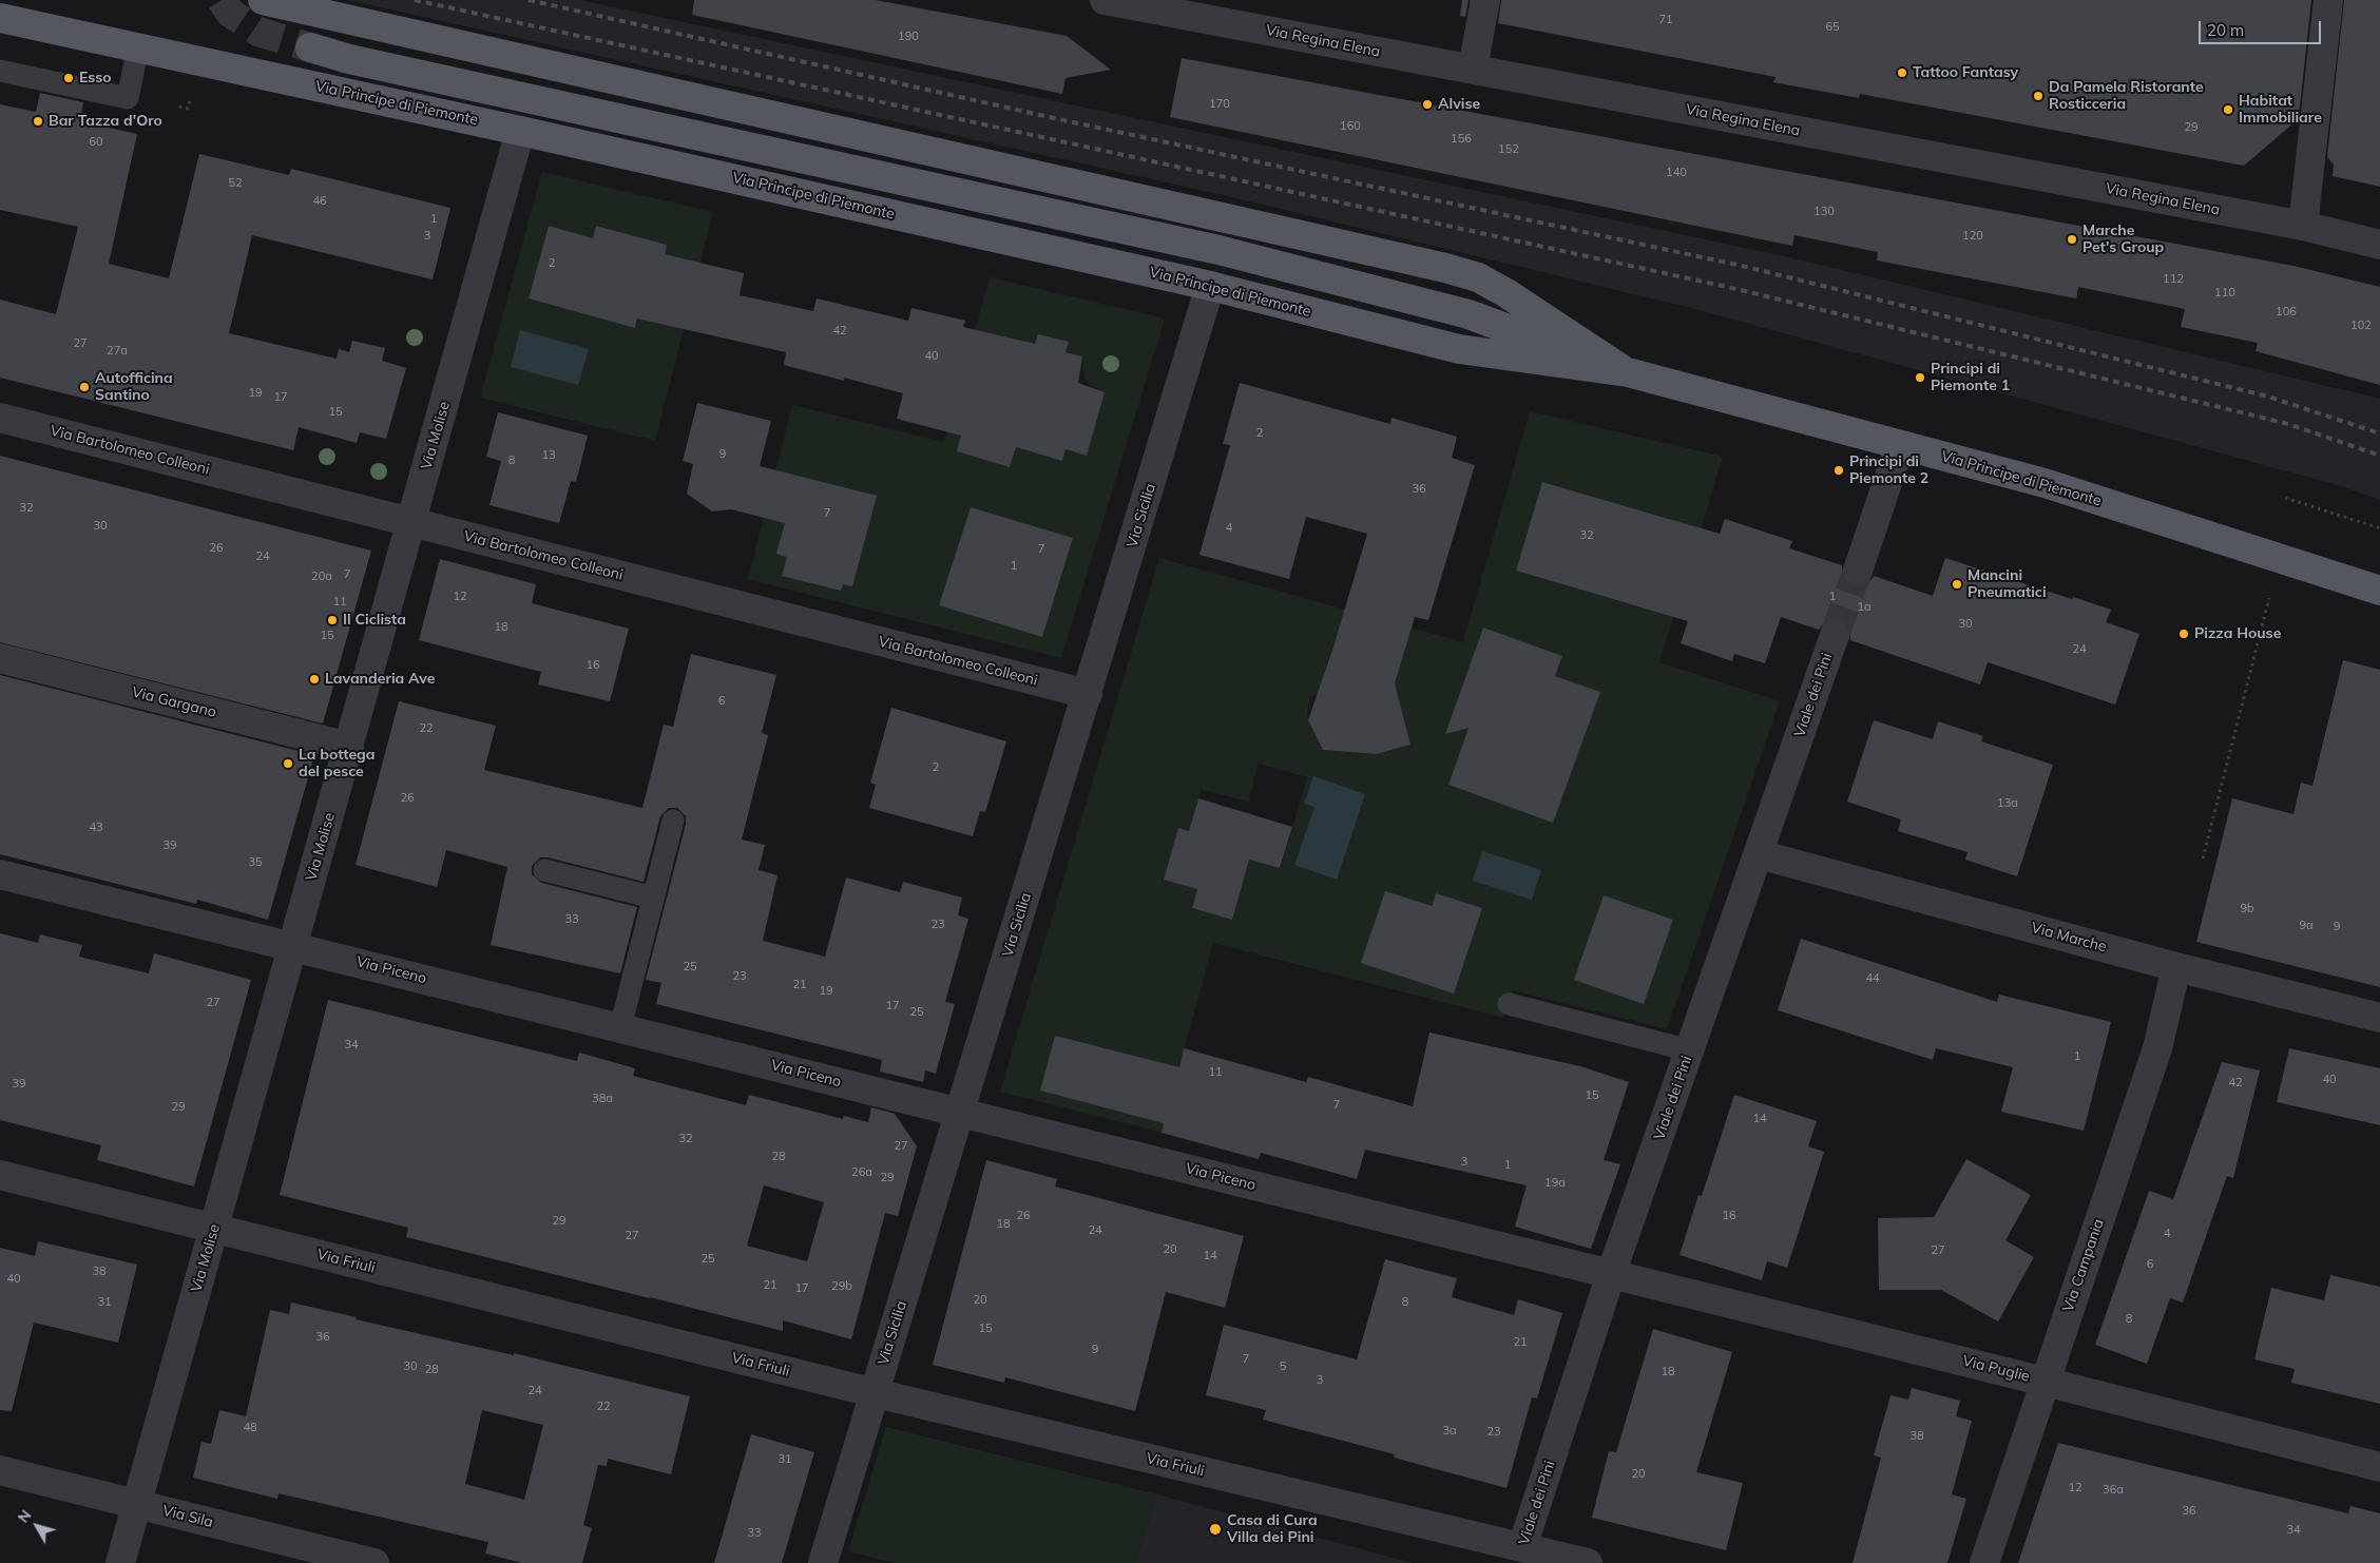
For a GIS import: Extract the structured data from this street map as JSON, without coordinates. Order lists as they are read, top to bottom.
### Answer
{
  "streets": {
    "main road": ["Via Principe di Piemonte"],
    "street": [
      "Via Regina Elena",
      "Via Molise",
      "Via Bartolomeo Colleoni",
      "Via Sicilia",
      "Viale dei Pini",
      "Via Gargano",
      "Via Marche",
      "Via Piceno",
      "Via Friuli",
      "Via Campania",
      "Via Puglie",
      "Via Sila"
    ]
  },
  "crossings": [
    ["Via Principe di Piemonte", "Via Molise"],
    ["Via Principe di Piemonte", "Via Sicilia"],
    ["Via Molise", "Via Bartolomeo Colleoni"],
    ["Via Molise", "Via Gargano"],
    ["Via Molise", "Via Piceno"],
    ["Via Molise", "Via Friuli"],
    ["Via Molise", "Via Sila"],
    ["Via Bartolomeo Colleoni", "Via Sicilia"],
    ["Via Sicilia", "Via Piceno"],
    ["Via Sicilia", "Via Friuli"],
    ["Viale dei Pini", "Via Marche"],
    ["Viale dei Pini", "Via Piceno"],
    ["Viale dei Pini", "Via Friuli"],
    ["Viale dei Pini", "Via Puglie"],
    ["Via Marche", "Via Campania"],
    ["Via Piceno", "Via Puglie"],
    ["Via Campania", "Via Puglie"]
  ],
  "places": [
    "Tattoo Fantasy",
    "Esso",
    "Da Pamela Ristorante Rosticceria",
    "Alvise",
    "Habitat Immobiliare",
    "Bar Tazza d'Oro",
    "Marche Pet's Group",
    "Principi di Piemonte 1",
    "Autofficina Santino",
    "Principi di Piemonte 2",
    "Mancini Pneumatici",
    "Il Ciclista",
    "Pizza House",
    "Lavanderia Ave",
    "La bottega del pesce",
    "Casa di Cura Villa dei Pini"
  ],
  "house_numbers": [
    "71",
    "65",
    "190",
    "170",
    "160",
    "29",
    "156",
    "60",
    "152",
    "140",
    "52",
    "46",
    "130",
    "1",
    "3",
    "120",
    "2",
    "112",
    "110",
    "106",
    "102",
    "42",
    "27",
    "27a",
    "40",
    "19",
    "17",
    "15",
    "2",
    "9",
    "13",
    "8",
    "36",
    "32",
    "7",
    "30",
    "4",
    "32",
    "26",
    "7",
    "24",
    "1",
    "7",
    "20a",
    "12",
    "1",
    "11",
    "1a",
    "30",
    "18",
    "15",
    "24",
    "16",
    "6",
    "22",
    "2",
    "26",
    "13a",
    "43",
    "39",
    "35",
    "9b",
    "33",
    "23",
    "9a",
    "9",
    "25",
    "23",
    "44",
    "21",
    "19",
    "27",
    "17",
    "25",
    "34",
    "1",
    "11",
    "40",
    "42",
    "39",
    "15",
    "38a",
    "7",
    "29",
    "14",
    "32",
    "27",
    "28",
    "3",
    "1",
    "26a",
    "29",
    "19a",
    "26",
    "16",
    "29",
    "18",
    "24",
    "4",
    "27",
    "20",
    "27",
    "14",
    "25",
    "6",
    "38",
    "40",
    "21",
    "29b",
    "17",
    "20",
    "31",
    "8",
    "8",
    "15",
    "36",
    "21",
    "9",
    "7",
    "30",
    "5",
    "28",
    "18",
    "3",
    "24",
    "22",
    "48",
    "3a",
    "23",
    "38",
    "31",
    "20",
    "12",
    "36a",
    "36",
    "34",
    "33"
  ],
  "scale_bar": "20 m",
  "north": "top left"
}
